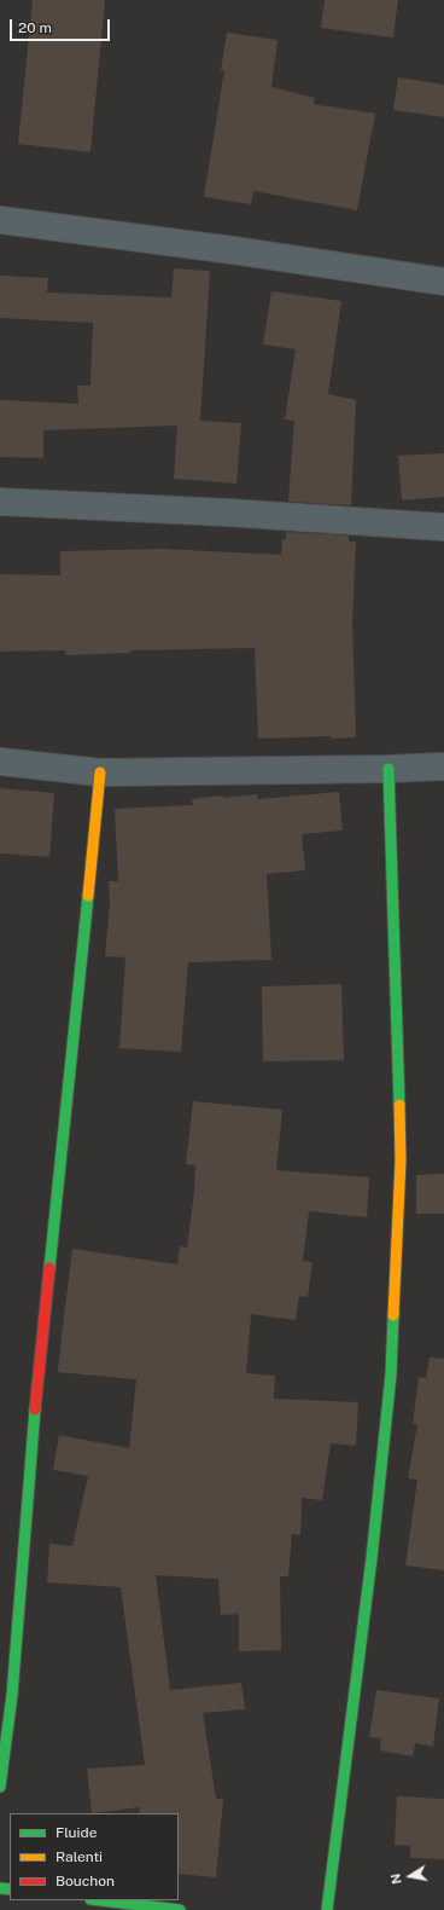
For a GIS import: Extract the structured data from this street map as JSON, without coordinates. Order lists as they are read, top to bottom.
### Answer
{
  "legend": ["Fluide", "Ralenti", "Bouchon"],
  "scale_bar": "20 m",
  "north": "left"
}
